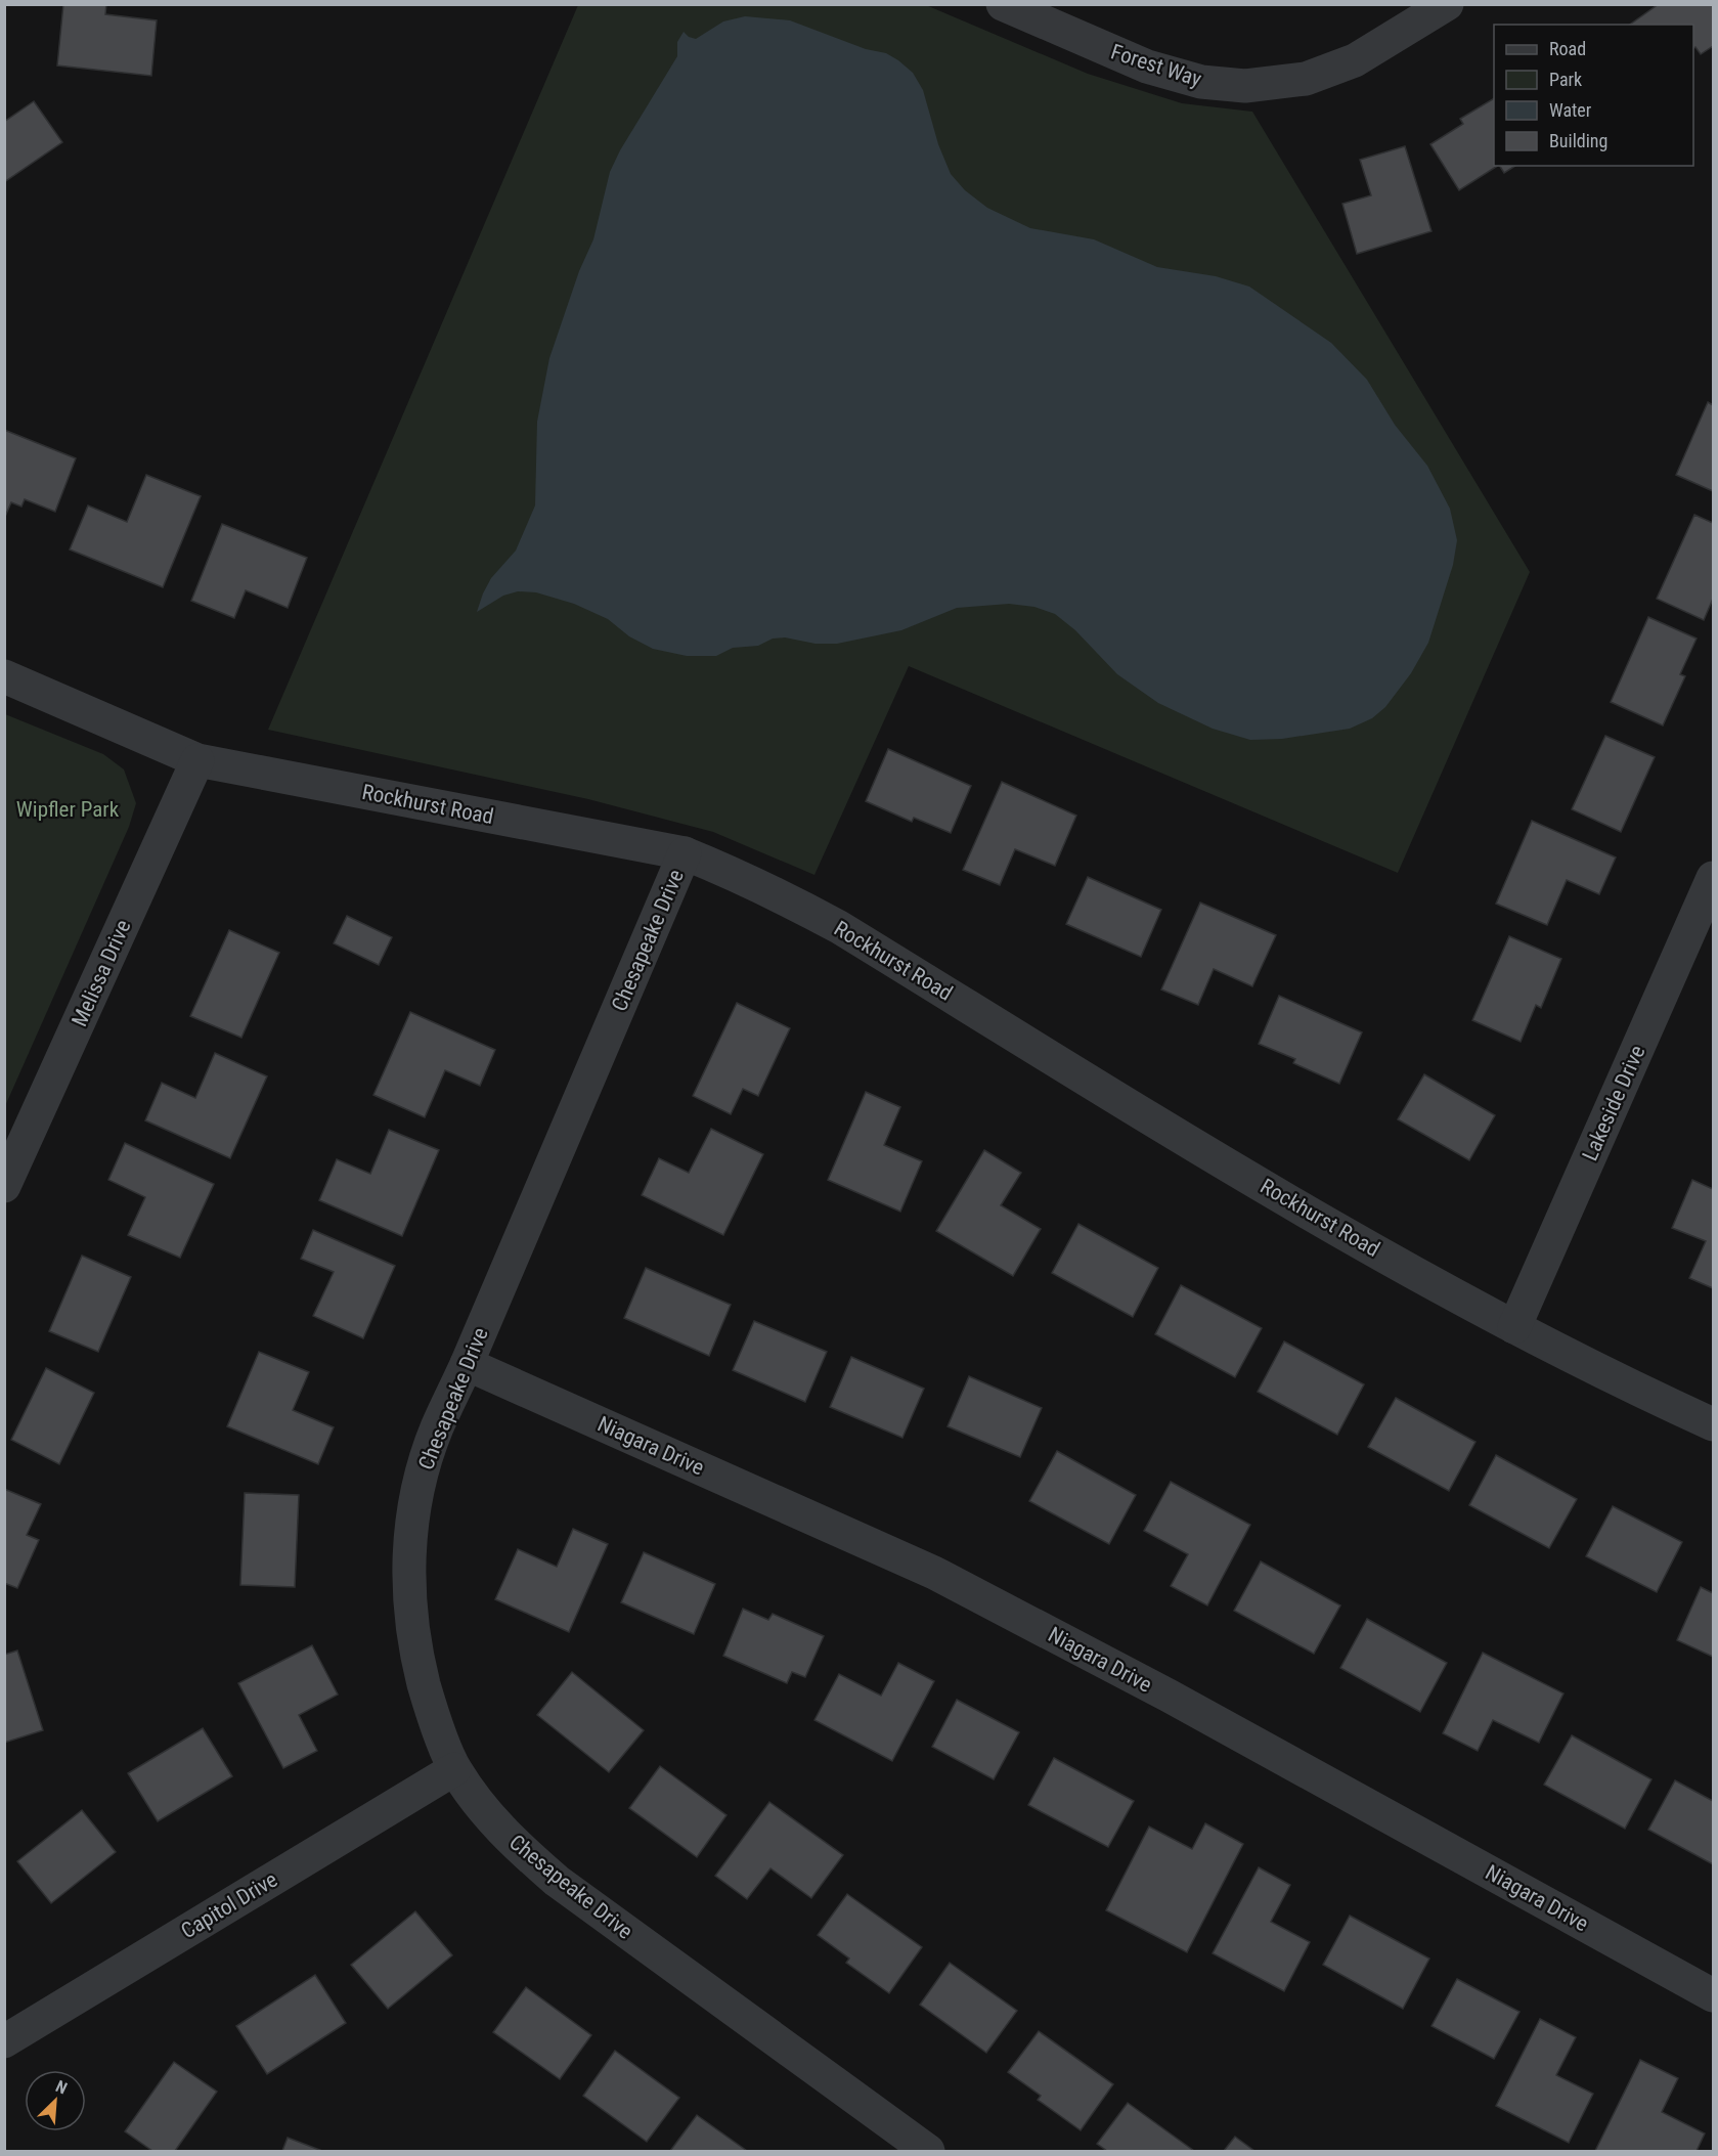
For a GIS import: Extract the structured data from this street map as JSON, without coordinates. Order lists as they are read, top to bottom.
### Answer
{
  "streets": {
    "street": [
      "Forest Way",
      "Rockhurst Road",
      "Chesapeake Drive",
      "Melissa Drive",
      "Lakeside Drive",
      "Niagara Drive",
      "Capitol Drive"
    ]
  },
  "crossings": [
    ["Rockhurst Road", "Chesapeake Drive"],
    ["Rockhurst Road", "Melissa Drive"],
    ["Rockhurst Road", "Lakeside Drive"],
    ["Chesapeake Drive", "Niagara Drive"],
    ["Chesapeake Drive", "Capitol Drive"]
  ],
  "parks": ["Wipfler Park"],
  "legend": [
    "Road",
    "Park",
    "Water",
    "Building"
  ],
  "north": "top right"
}
